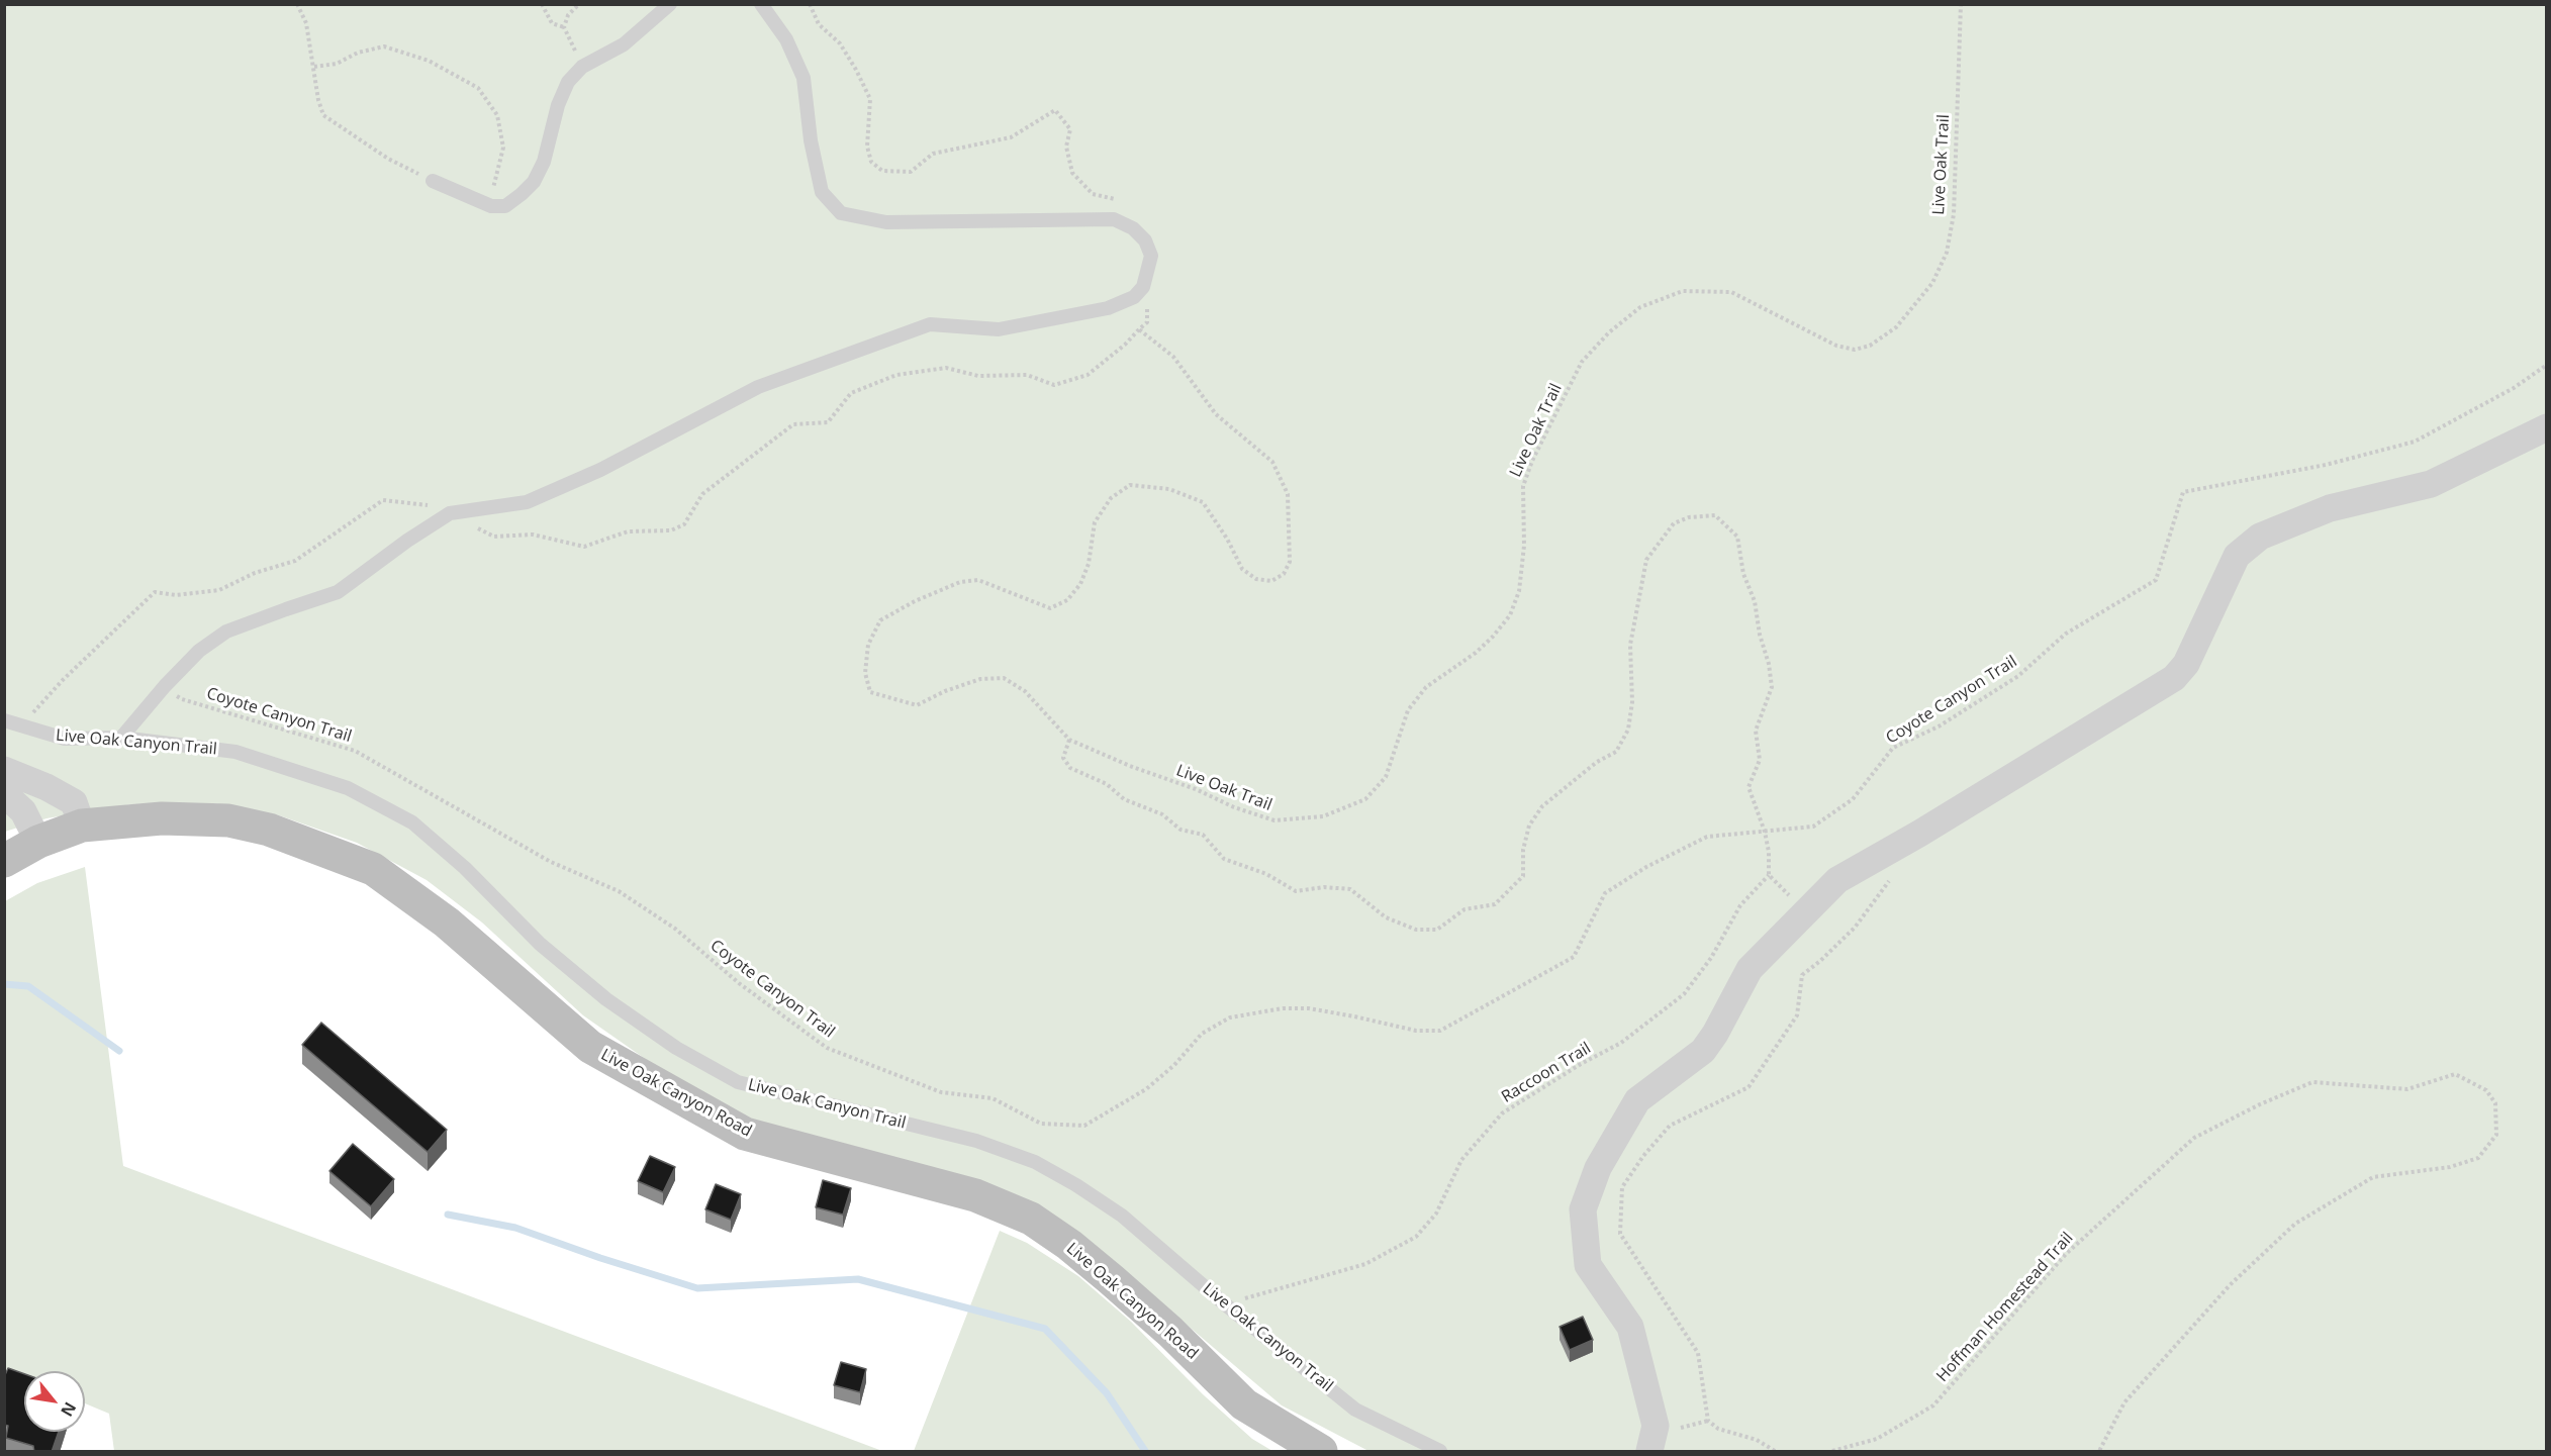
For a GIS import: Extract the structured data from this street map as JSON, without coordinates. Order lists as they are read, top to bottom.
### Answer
{
  "streets": {
    "main road": ["Live Oak Canyon Road"],
    "lane": ["Live Oak Canyon Trail"],
    "path": [
      "Live Oak Trail",
      "Coyote Canyon Trail",
      "Raccoon Trail",
      "Hoffman Homestead Trail"
    ]
  },
  "crossings": [
    ["Live Oak Canyon Trail", "Raccoon Trail"]
  ],
  "north": "bottom right"
}
